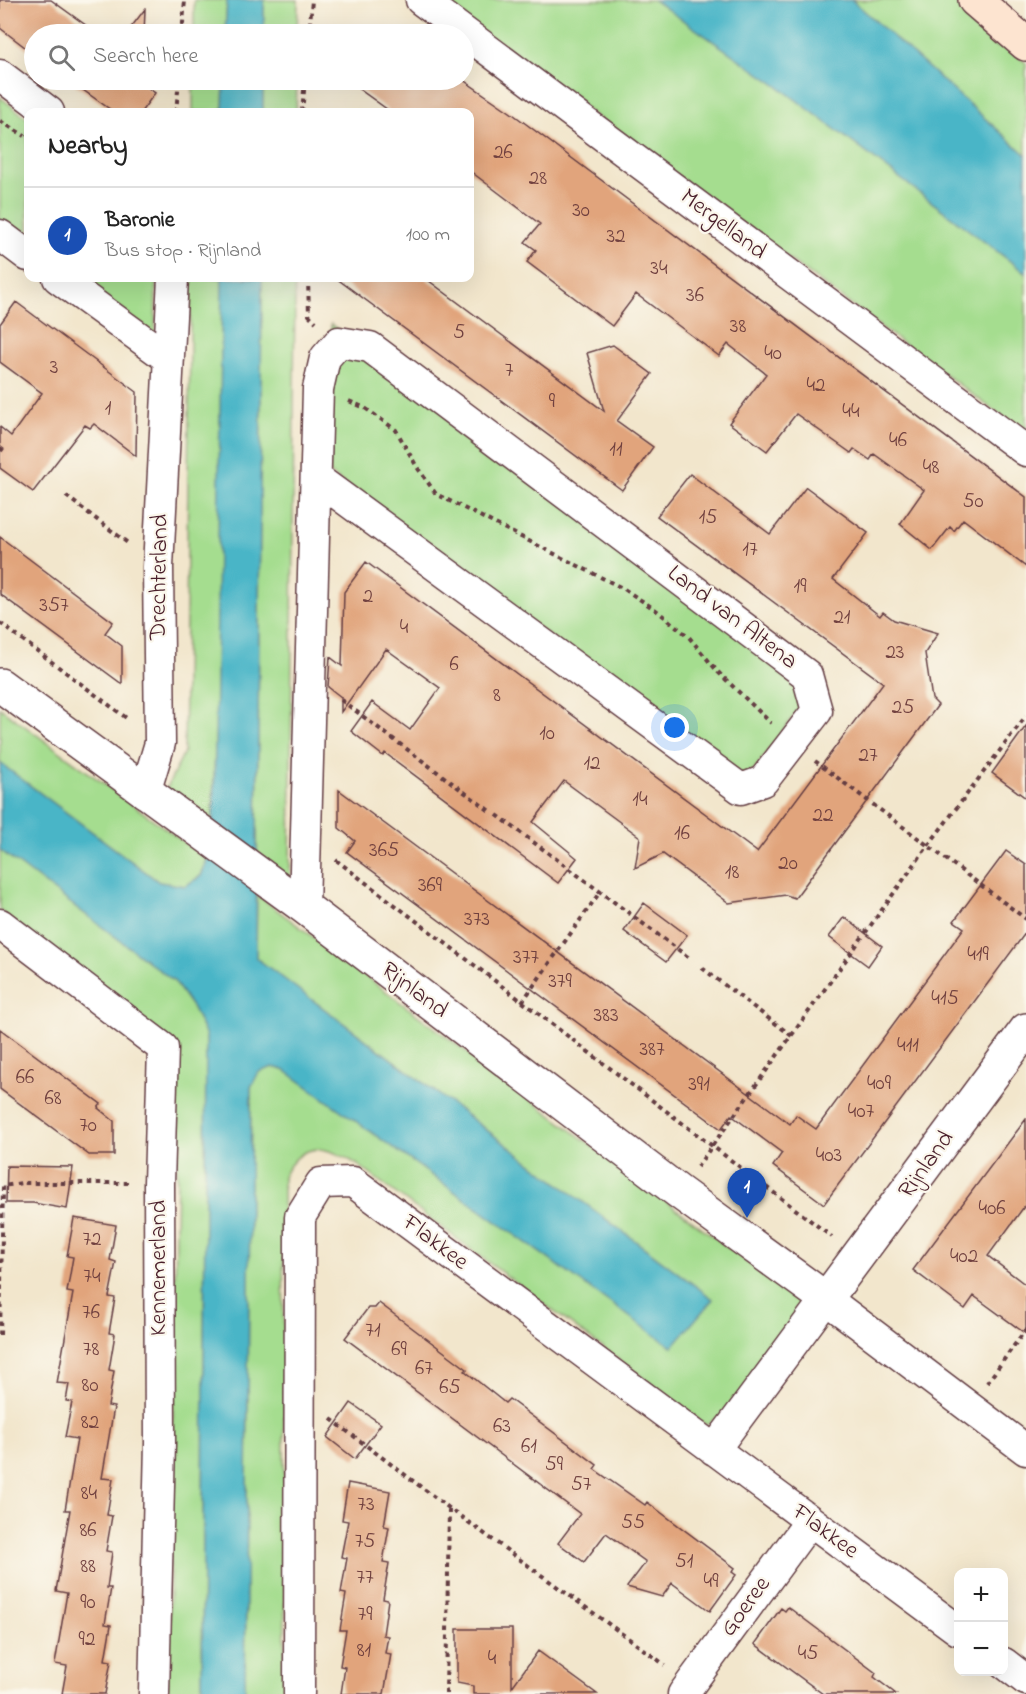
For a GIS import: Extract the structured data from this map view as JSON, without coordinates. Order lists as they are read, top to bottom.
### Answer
{
  "streets": {
    "street": [
      "Mergelland",
      "Drechterland",
      "Land van Altena",
      "Rijnland",
      "Flakkee",
      "Kennemerland",
      "Goeree"
    ]
  },
  "crossings": [
    ["Drechterland", "Rijnland"],
    ["Rijnland", "Flakkee"],
    ["Flakkee", "Goeree"]
  ],
  "house_numbers": [
    "26",
    "28",
    "30",
    "32",
    "34",
    "36",
    "38",
    "5",
    "40",
    "3",
    "7",
    "42",
    "9",
    "1",
    "44",
    "46",
    "11",
    "48",
    "50",
    "15",
    "17",
    "19",
    "2",
    "357",
    "21",
    "4",
    "23",
    "6",
    "8",
    "25",
    "10",
    "27",
    "12",
    "14",
    "22",
    "16",
    "365",
    "20",
    "18",
    "369",
    "373",
    "419",
    "377",
    "379",
    "415",
    "383",
    "411",
    "387",
    "66",
    "409",
    "391",
    "68",
    "407",
    "70",
    "403",
    "406",
    "72",
    "402",
    "74",
    "76",
    "71",
    "78",
    "69",
    "67",
    "80",
    "65",
    "82",
    "63",
    "61",
    "59",
    "57",
    "84",
    "73",
    "55",
    "86",
    "75",
    "51",
    "88",
    "77",
    "49",
    "90",
    "79",
    "92",
    "81",
    "45",
    "4"
  ],
  "page": {
    "search": "Search here",
    "heading": "Nearby",
    "list": [
      {
        "mark": "1",
        "name": "Baronie",
        "note": "Bus stop · Rijnland",
        "value": "100 m"
      }
    ],
    "pins": "1",
    "map_buttons": ["+", "−"]
  }
}
